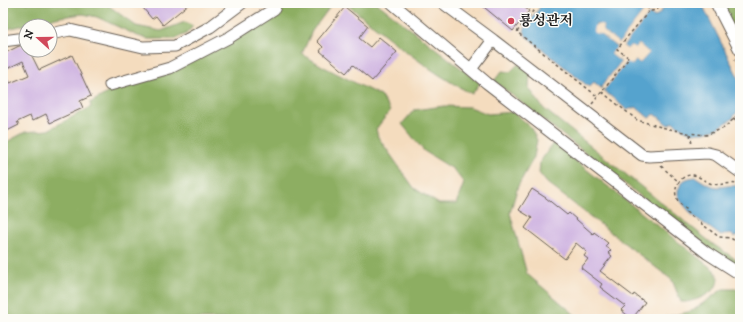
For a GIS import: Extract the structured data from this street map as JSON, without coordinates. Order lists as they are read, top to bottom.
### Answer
{
  "places": ["룡성관저"],
  "north": "left"
}
